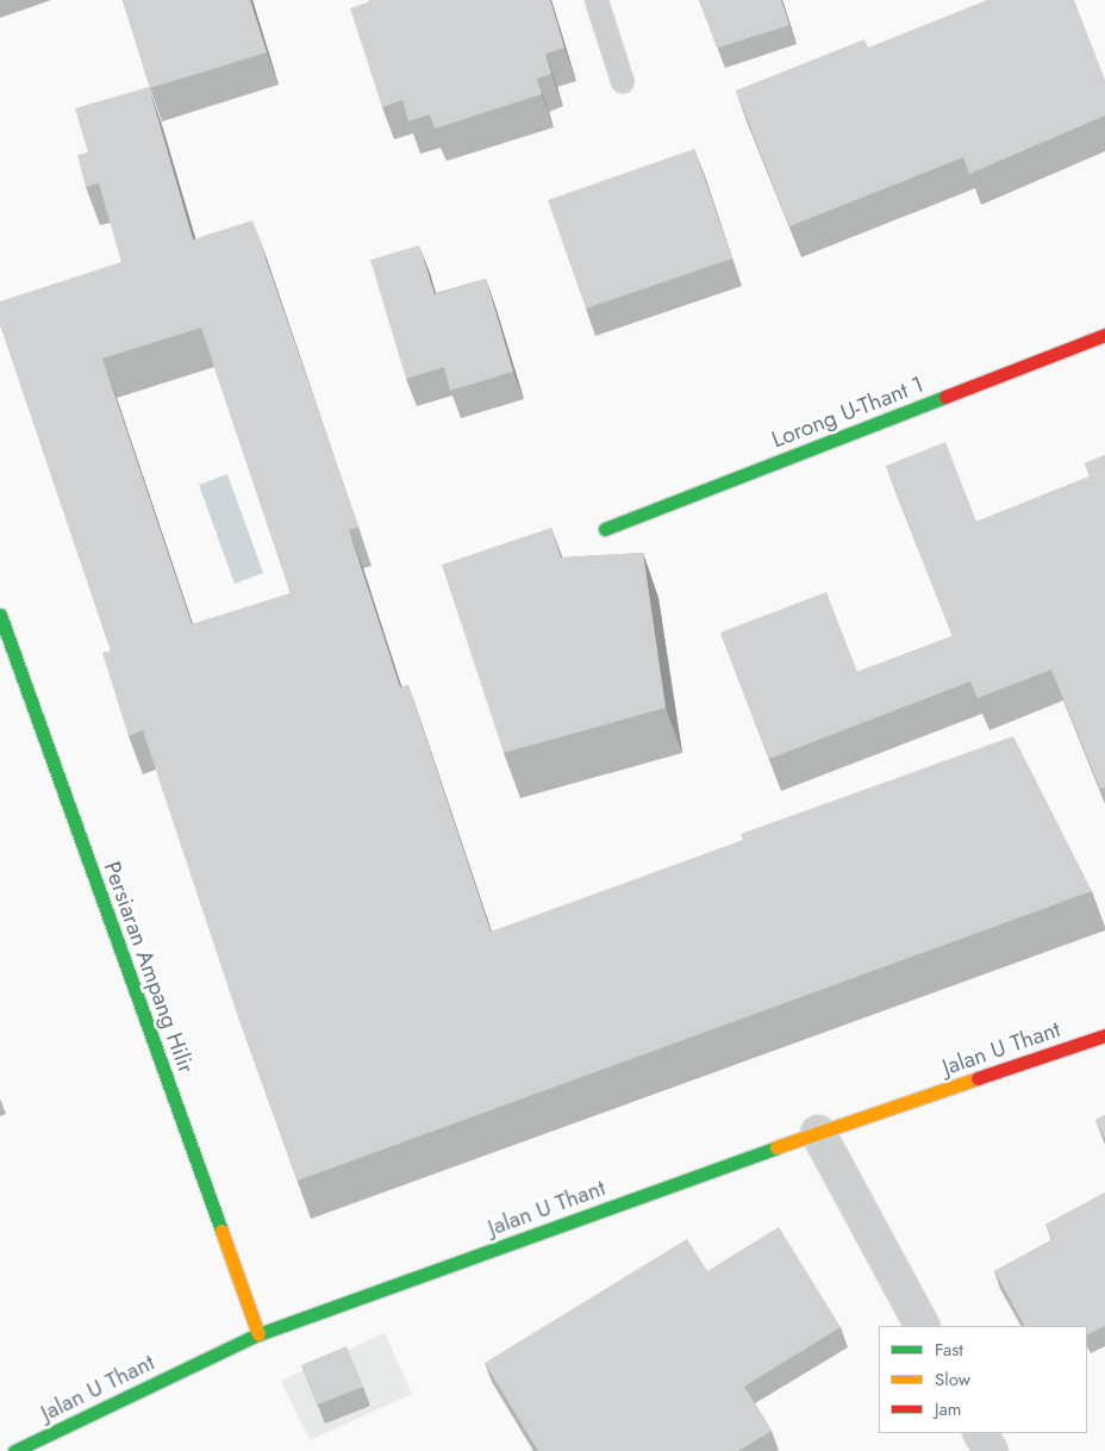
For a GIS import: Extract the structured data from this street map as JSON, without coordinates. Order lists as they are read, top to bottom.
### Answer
{
  "streets": {
    "street": ["Lorong U-Thant 1", "Persiaran Ampang Hilir", "Jalan U Thant"]
  },
  "crossings": [
    ["Persiaran Ampang Hilir", "Jalan U Thant"]
  ],
  "legend": ["Fast", "Slow", "Jam"]
}
